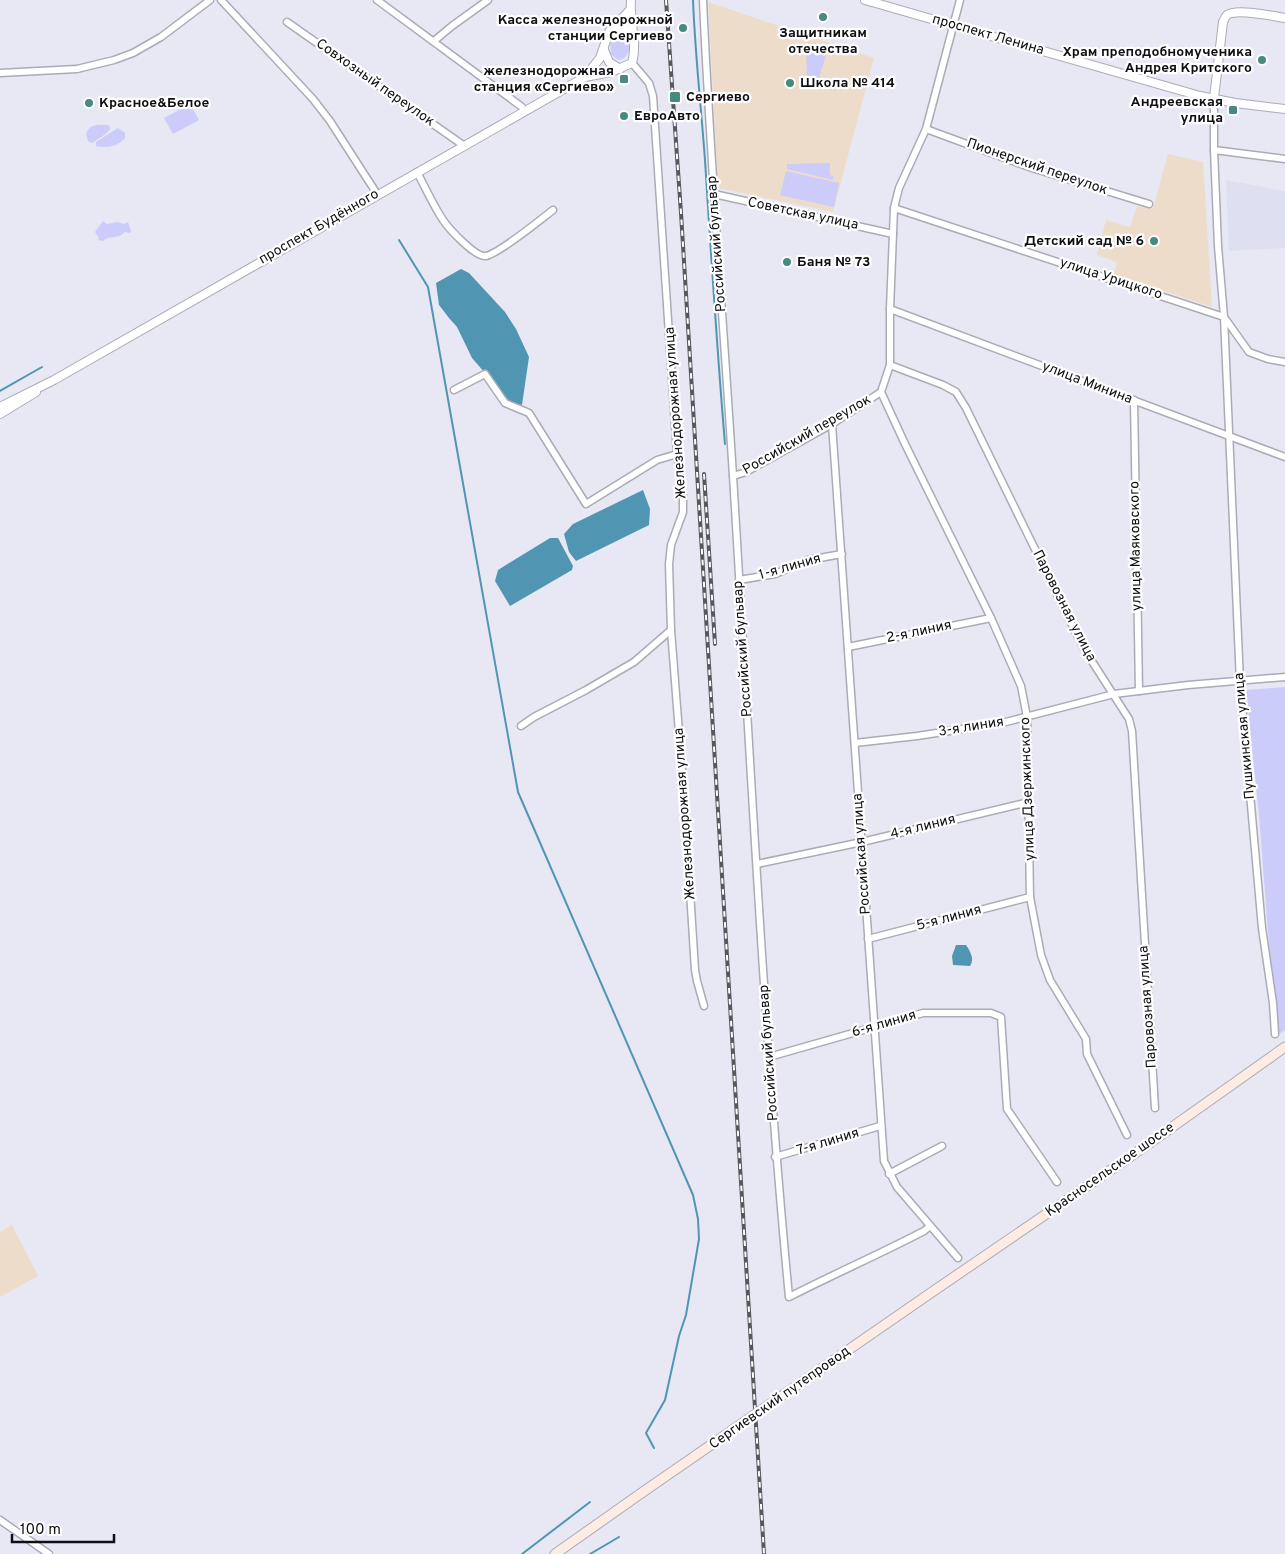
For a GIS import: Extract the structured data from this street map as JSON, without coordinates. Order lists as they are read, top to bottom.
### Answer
{
  "streets": {
    "main road": ["Красносельское шоссе", "Сергиевский путепровод"],
    "street": [
      "проспект Ленина",
      "Совхозный переулок",
      "Пионерский переулок",
      "Советская улица",
      "проспект Будённого",
      "Российский бульвар",
      "улица Урицкого",
      "улица Минина",
      "Железнодорожная улица",
      "Российский переулок",
      "улица Маяковского",
      "1-я линия",
      "Паровозная улица",
      "2-я линия",
      "3-я линия",
      "Пушкинская улица",
      "улица Дзержинского",
      "4-я линия",
      "Российская улица",
      "5-я линия",
      "6-я линия",
      "7-я линия"
    ]
  },
  "crossings": [
    ["проспект Ленина", "Российский переулок"],
    ["Совхозный переулок", "проспект Будённого"],
    ["Пионерский переулок", "Российский переулок"],
    ["Советская улица", "Российский бульвар"],
    ["Советская улица", "Российский переулок"],
    ["проспект Будённого", "Железнодорожная улица"],
    ["Российский бульвар", "Российский переулок"],
    ["Российский бульвар", "1-я линия"],
    ["Российский бульвар", "4-я линия"],
    ["Российский бульвар", "Российская улица"],
    ["Российский бульвар", "6-я линия"],
    ["Российский бульвар", "7-я линия"],
    ["улица Урицкого", "Российский переулок"],
    ["улица Минина", "Российский переулок"],
    ["улица Минина", "улица Маяковского"],
    ["улица Минина", "Пушкинская улица"],
    ["Российский переулок", "Паровозная улица"],
    ["Российский переулок", "улица Дзержинского"],
    ["Российский переулок", "Российская улица"],
    ["улица Маяковского", "3-я линия"],
    ["1-я линия", "Российская улица"],
    ["Паровозная улица", "3-я линия"],
    ["2-я линия", "улица Дзержинского"],
    ["2-я линия", "Российская улица"],
    ["3-я линия", "Пушкинская улица"],
    ["3-я линия", "улица Дзержинского"],
    ["3-я линия", "Российская улица"],
    ["улица Дзержинского", "4-я линия"],
    ["улица Дзержинского", "5-я линия"],
    ["4-я линия", "Российская улица"],
    ["Российская улица", "5-я линия"],
    ["Российская улица", "6-я линия"],
    ["Российская улица", "7-я линия"],
    ["Красносельское шоссе", "Сергиевский путепровод"]
  ],
  "places": {
    "other": [
      "Защитникам отечества",
      "Касса железнодорожной станции Сергиево",
      "Храм преподобномученика Андрея Критского",
      "Школа № 414",
      "Красное&Белое",
      "ЕвроАвто",
      "Детский сад № 6",
      "Баня № 73"
    ],
    "transit": ["железнодорожная станция «Сергиево»", "Сергиево", "Андреевская улица"]
  },
  "scale_bar": "100 m"
}
